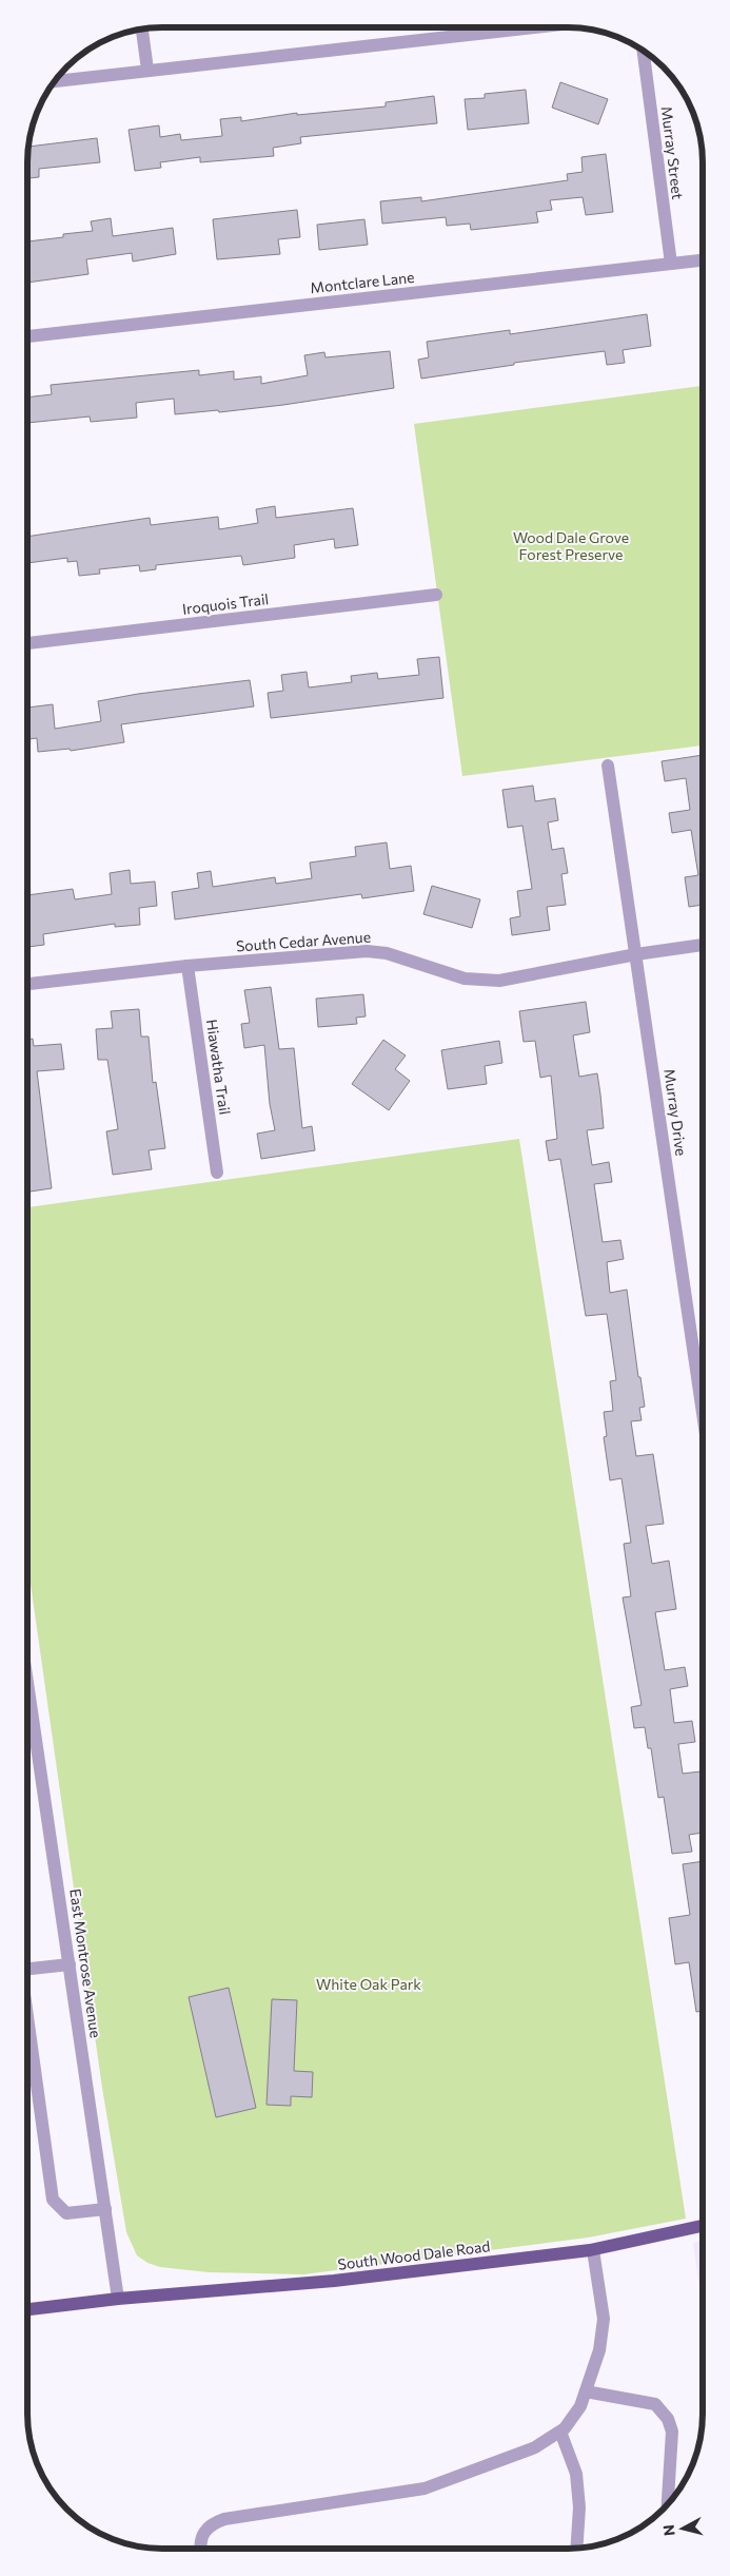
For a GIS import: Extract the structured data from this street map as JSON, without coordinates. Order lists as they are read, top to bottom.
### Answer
{
  "streets": {
    "main road": ["South Wood Dale Road"],
    "street": [
      "Murray Street",
      "Montclare Lane",
      "Iroquois Trail",
      "South Cedar Avenue",
      "Hiawatha Trail",
      "Murray Drive",
      "East Montrose Avenue"
    ]
  },
  "crossings": [
    ["Murray Street", "Montclare Lane"],
    ["South Cedar Avenue", "Hiawatha Trail"],
    ["South Cedar Avenue", "Murray Drive"],
    ["East Montrose Avenue", "South Wood Dale Road"]
  ],
  "parks": ["Wood Dale Grove Forest Preserve", "White Oak Park"],
  "north": "left"
}
